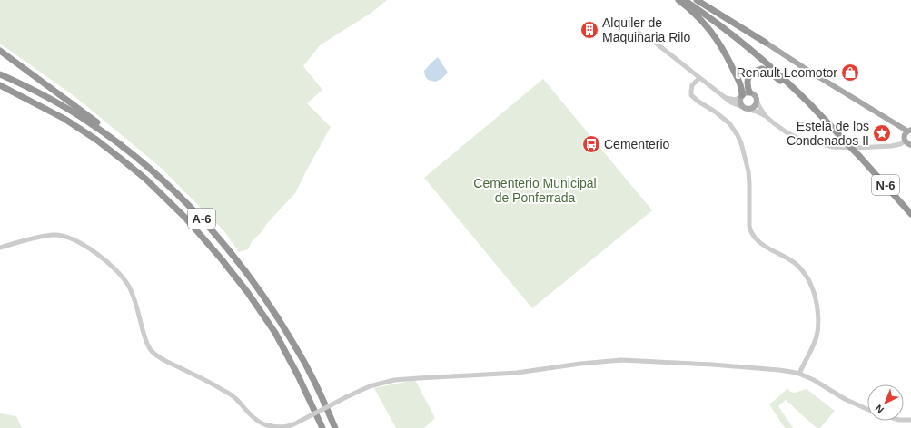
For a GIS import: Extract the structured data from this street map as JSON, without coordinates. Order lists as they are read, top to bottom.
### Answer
{
  "streets": {
    "highway": ["N-6", "A-6"]
  },
  "parks": ["Cementerio Municipal de Ponferrada"],
  "places": {
    "building": ["Alquiler de Maquinaria Rilo"],
    "shop": ["Renault Leomotor"],
    "place": ["Estela de los Condenados II"],
    "bus stop": ["Cementerio"]
  },
  "north": "bottom left"
}
